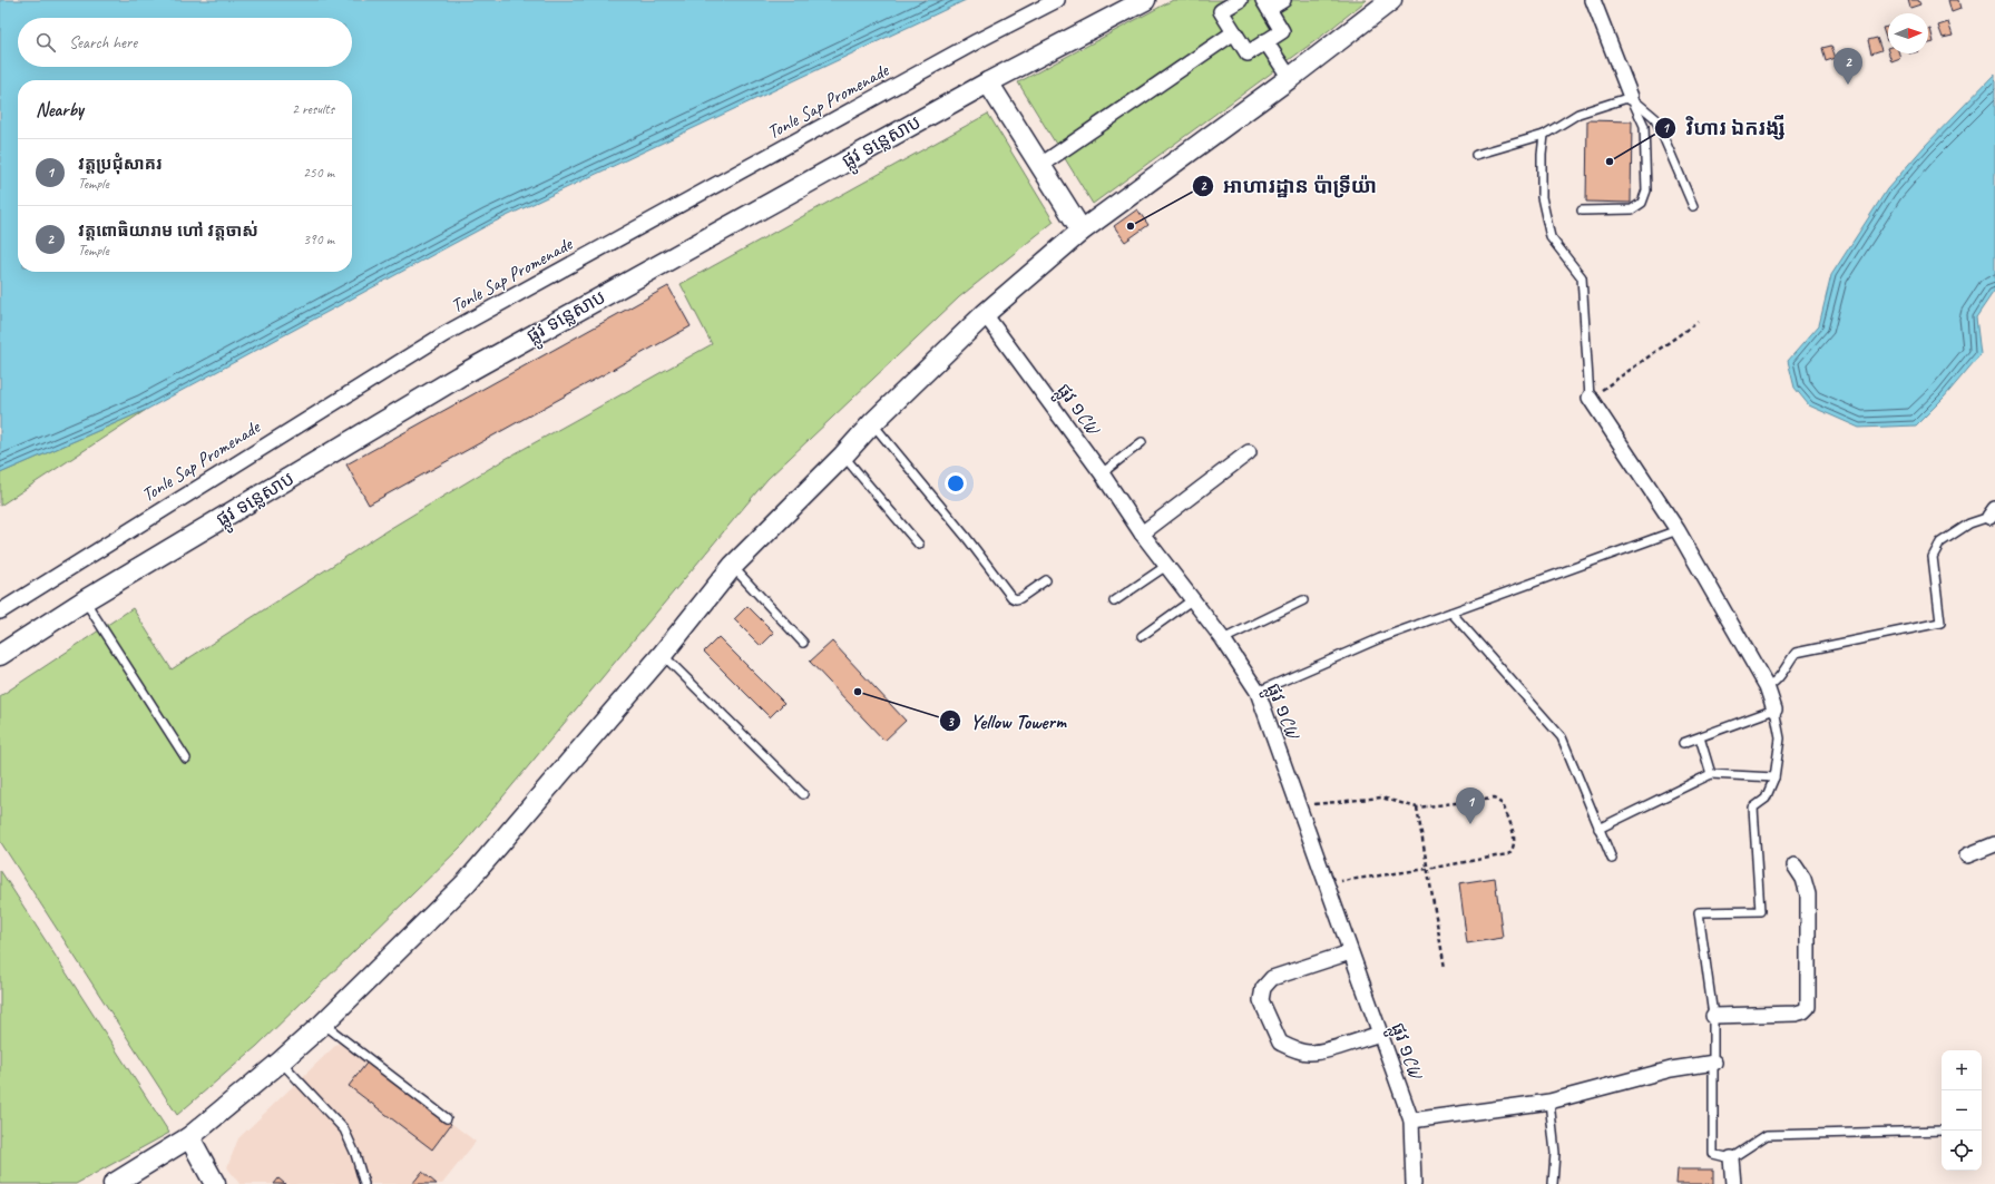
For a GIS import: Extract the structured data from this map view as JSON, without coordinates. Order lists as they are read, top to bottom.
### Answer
{
  "streets": {
    "street": ["Tonle Sap Promenade", "ផ្លូវ ទន្លេសាប", "ផ្លូវ ១CW"]
  },
  "places": ["វិហារ ឯករង្សី", "អាហារដ្ឋាន ប៉ាទ្រីយ៉ា", "Yellow Towerm"],
  "north": "right",
  "page": {
    "search": "Search here",
    "pins": ["2", "1"],
    "heading": ["Nearby", "2 results"],
    "list": [
      {
        "mark": "1",
        "name": "វត្តប្រជុំសាគរ",
        "note": "Temple",
        "value": "250 m"
      },
      {
        "mark": "2",
        "name": "វត្តពោធិយារាម ហៅ វត្តចាស់",
        "note": "Temple",
        "value": "390 m"
      }
    ],
    "map_buttons": ["+", "−"]
  }
}
